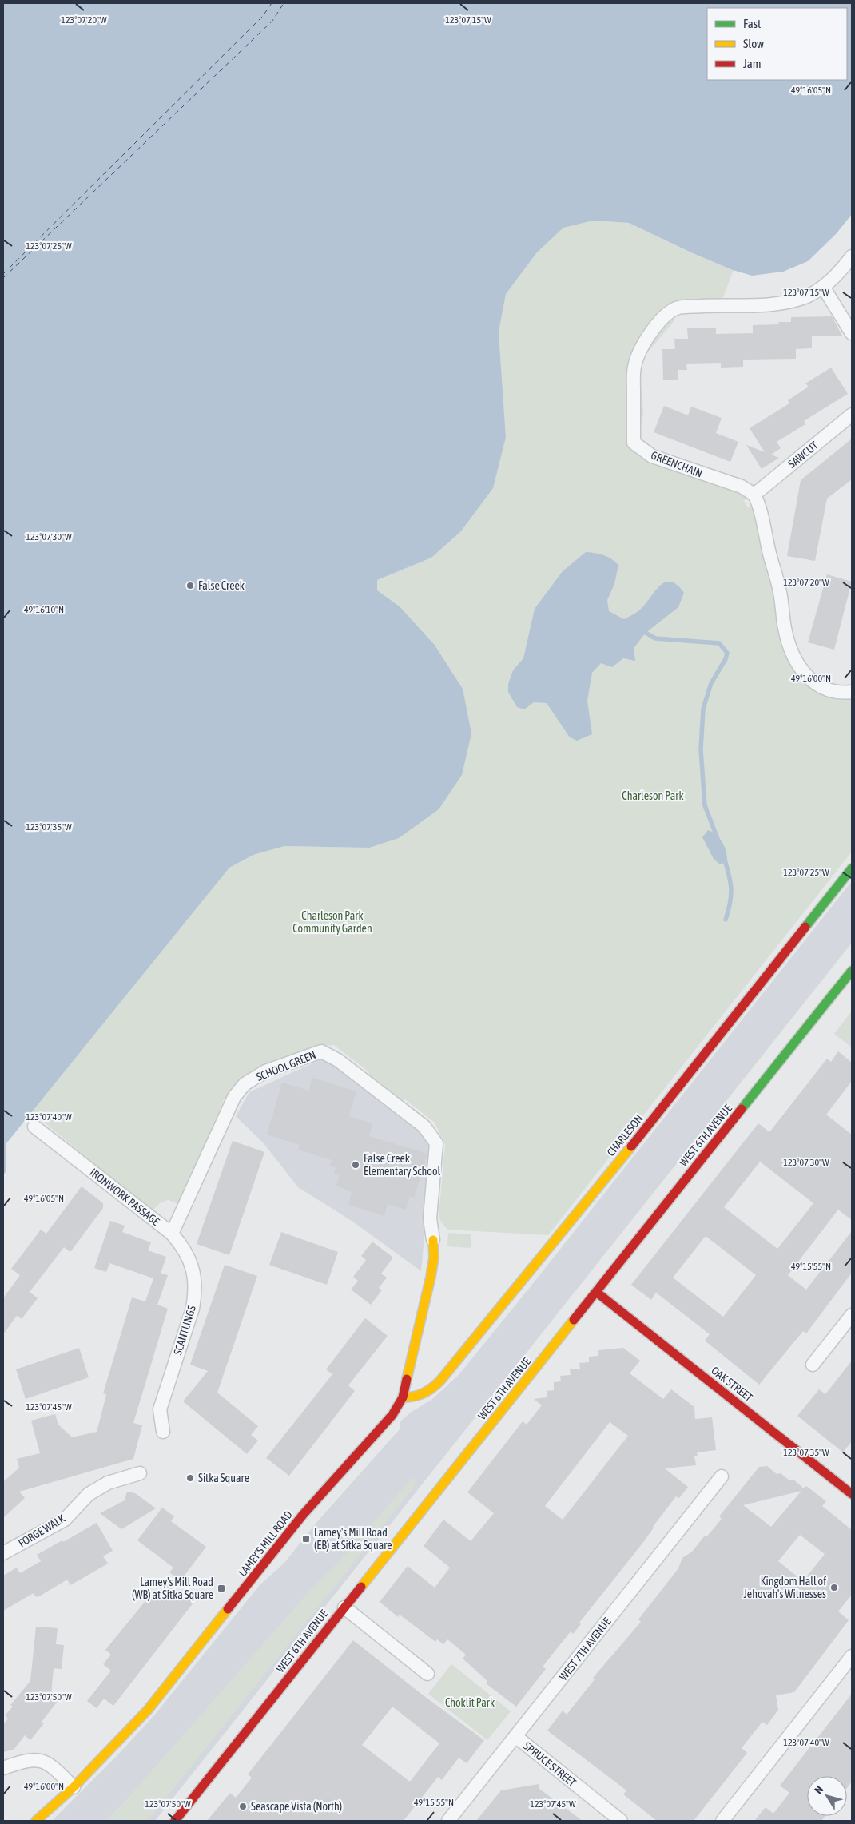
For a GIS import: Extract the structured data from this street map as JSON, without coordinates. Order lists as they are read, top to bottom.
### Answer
{
  "streets": {
    "street": [
      "SAWCUT",
      "GREENCHAIN",
      "SCHOOL GREEN",
      "CHARLESON",
      "WEST 6TH AVENUE",
      "IRONWORK PASSAGE",
      "SCANTLINGS",
      "OAK STREET",
      "FORGE WALK",
      "LAMEY'S MILL ROAD",
      "WEST 7TH AVENUE",
      "SPRUCE STREET"
    ]
  },
  "crossings": [
    ["SAWCUT", "GREENCHAIN"],
    ["SCHOOL GREEN", "IRONWORK PASSAGE"],
    ["SCHOOL GREEN", "SCANTLINGS"],
    ["SCHOOL GREEN", "LAMEY'S MILL ROAD"],
    ["CHARLESON", "LAMEY'S MILL ROAD"],
    ["WEST 6TH AVENUE", "OAK STREET"],
    ["IRONWORK PASSAGE", "SCANTLINGS"],
    ["WEST 7TH AVENUE", "SPRUCE STREET"]
  ],
  "parks": ["Charleson Park", "Charleson Park Community Garden", "Choklit Park"],
  "places": {
    "other": [
      "False Creek",
      "False Creek Elementary School",
      "Sitka Square",
      "Kingdom Hall of Jehovah's Witnesses",
      "Seascape Vista (North)"
    ],
    "transit": ["Lamey's Mill Road (EB) at Sitka Square", "Lamey's Mill Road (WB) at Sitka Square"]
  },
  "legend": ["Fast", "Slow", "Jam"],
  "north": "top left",
  "coordinates": [
    "123°07'20\"W",
    "123°07'15\"W",
    "49°16'05\"N",
    "123°07'25\"W",
    "123°07'30\"W",
    "49°16'10\"N",
    "49°16'00\"N",
    "123°07'35\"W",
    "123°07'40\"W",
    "49°15'55\"N",
    "123°07'45\"W",
    "123°07'50\"W"
  ]
}
